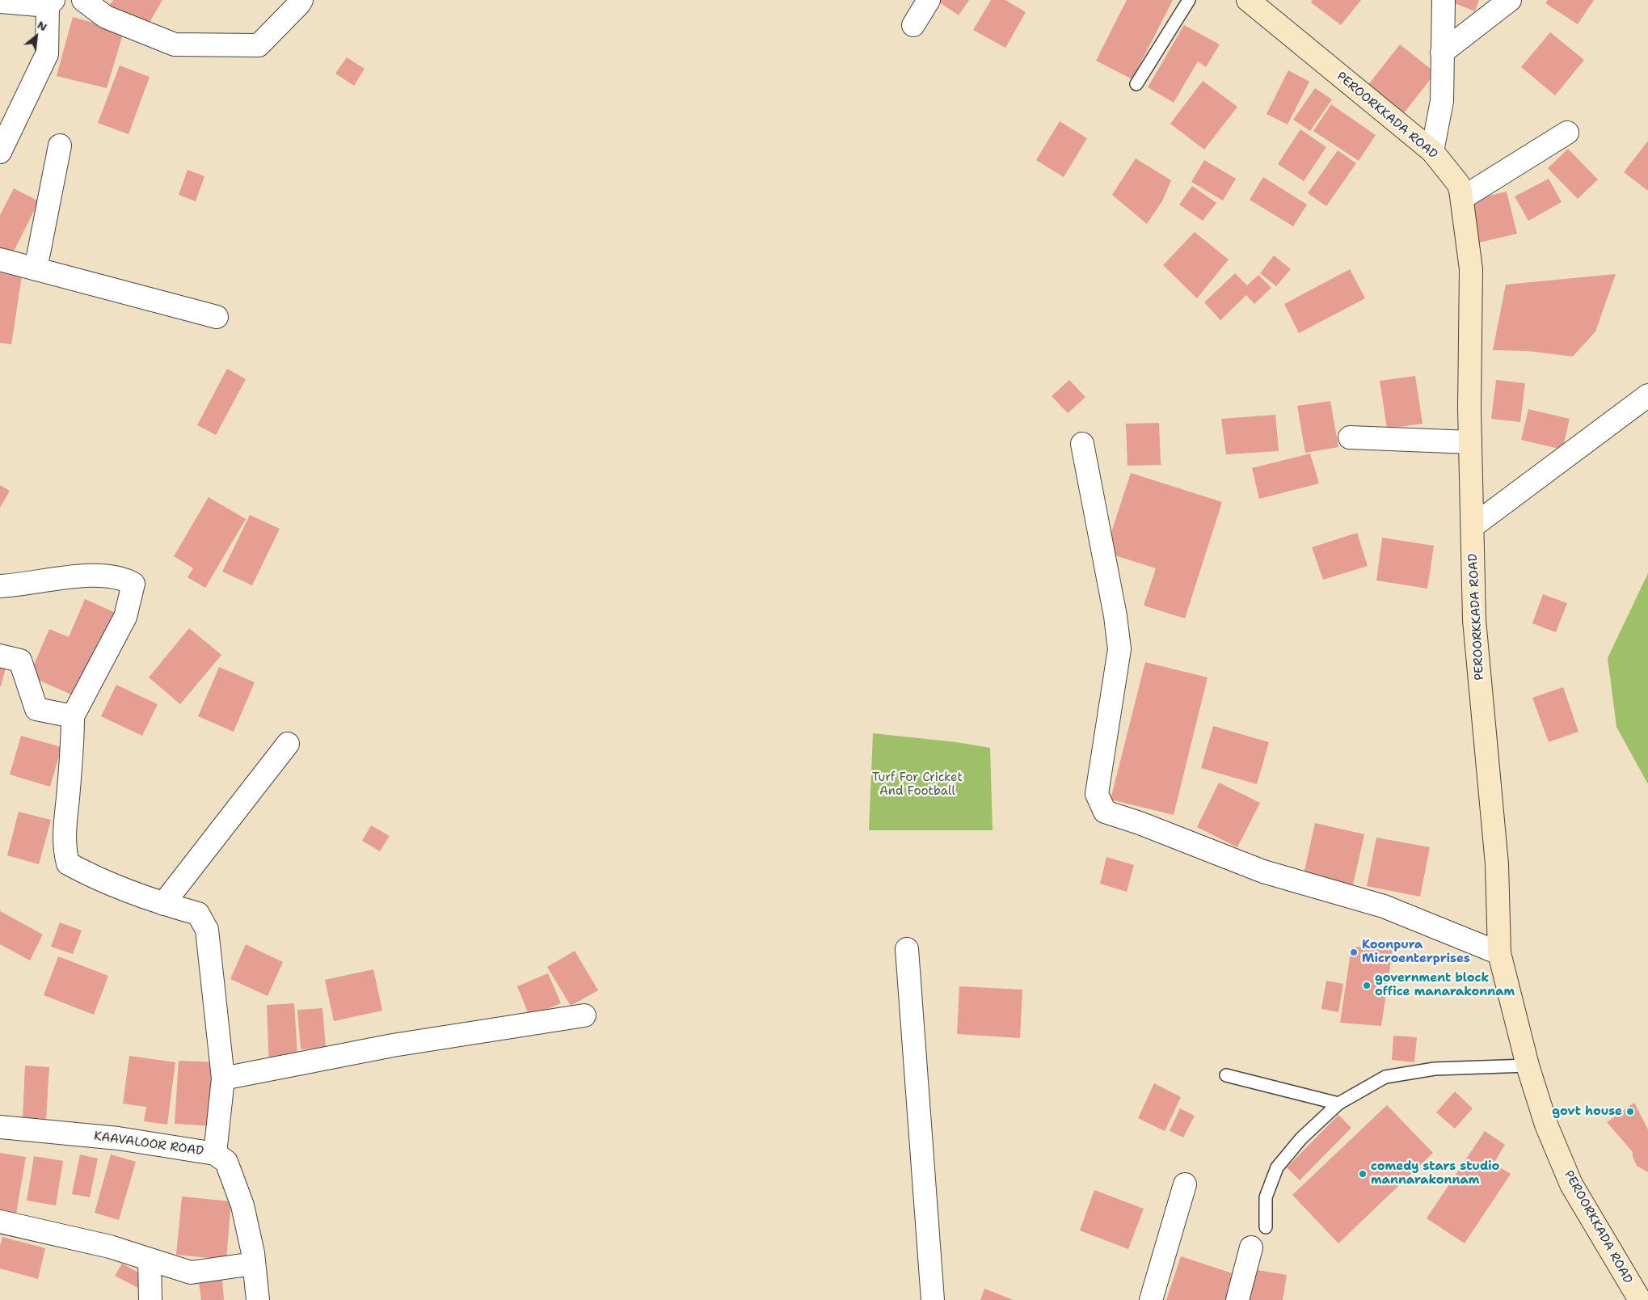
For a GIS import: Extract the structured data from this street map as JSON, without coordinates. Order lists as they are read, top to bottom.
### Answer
{
  "streets": {
    "main road": ["PEROORKKADA ROAD"],
    "street": ["KAAVALOOR ROAD"]
  },
  "parks": ["Turf For Cricket And Football"],
  "places": [
    "Koonpura Microenterprises",
    "government block office manarakonnam",
    "govt house",
    "comedy stars studio mannarakonnam"
  ],
  "north": "top right"
}
